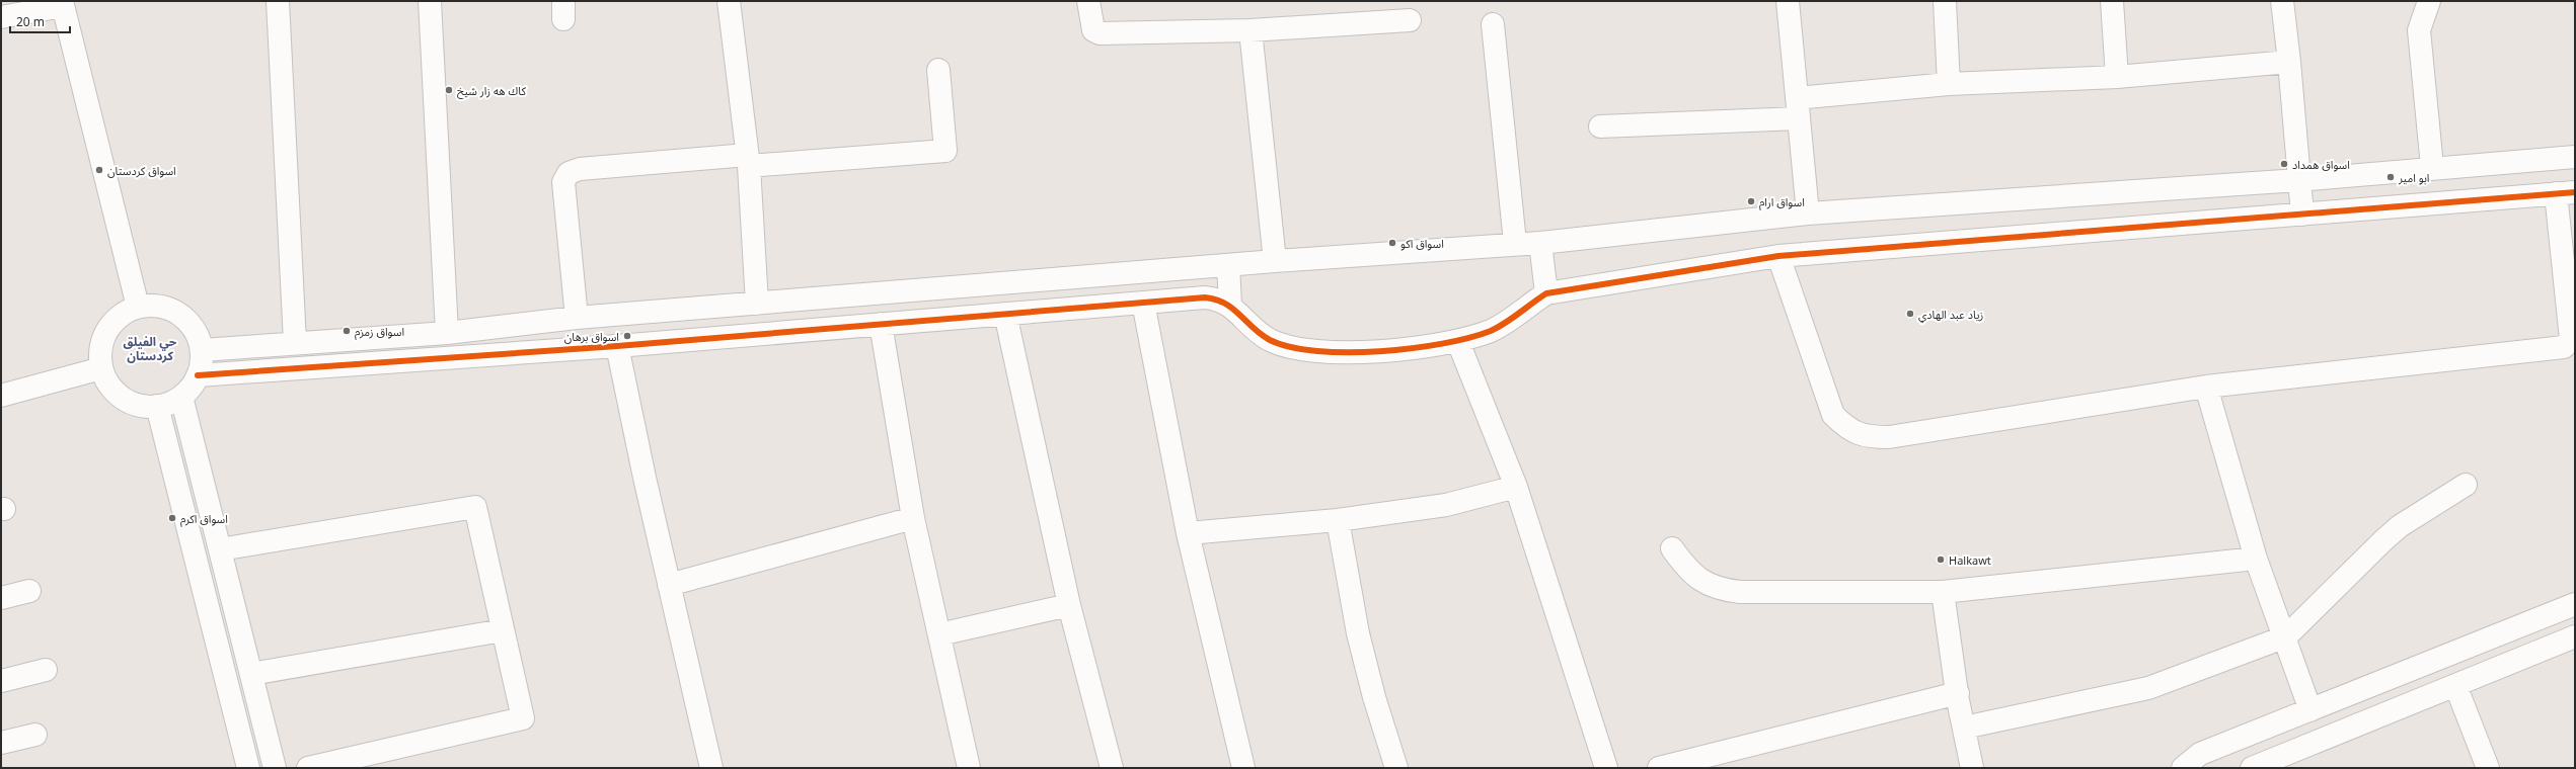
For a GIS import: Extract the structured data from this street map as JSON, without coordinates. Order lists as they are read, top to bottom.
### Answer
{
  "districts": ["حي الفيلق كردستان"],
  "places": [
    "كاك هه زار شيخ",
    "اسواق همداد",
    "اسواق كردستان",
    "ابو امير",
    "اسواق ارام",
    "اسواق اكو",
    "زياد عبد الهادي",
    "اسواق زمزم",
    "اسواق برهان",
    "اسواق اكرم",
    "Halkawt"
  ],
  "scale_bar": "20 m"
}
